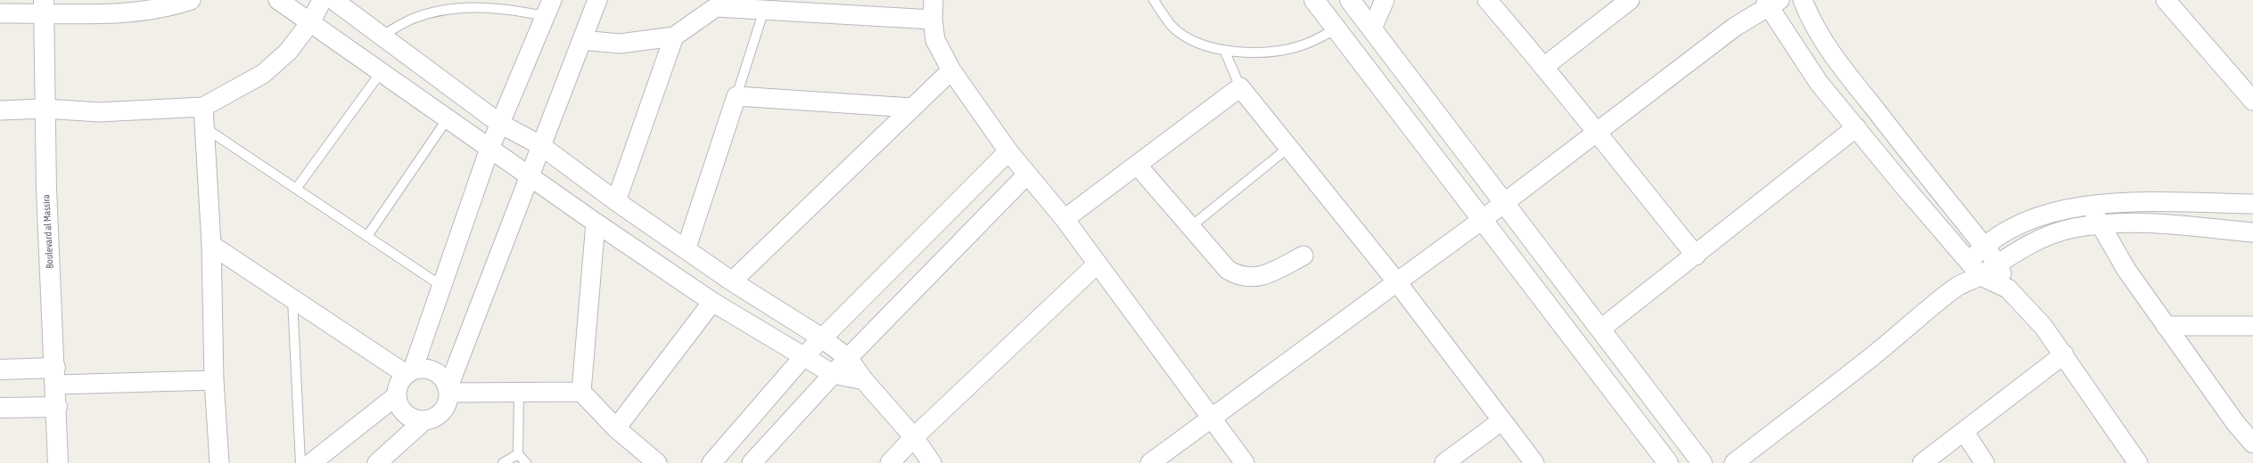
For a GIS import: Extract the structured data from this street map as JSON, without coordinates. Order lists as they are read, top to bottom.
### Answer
{
  "streets": {
    "street": ["Boulevard al Massira"]
  }
}
